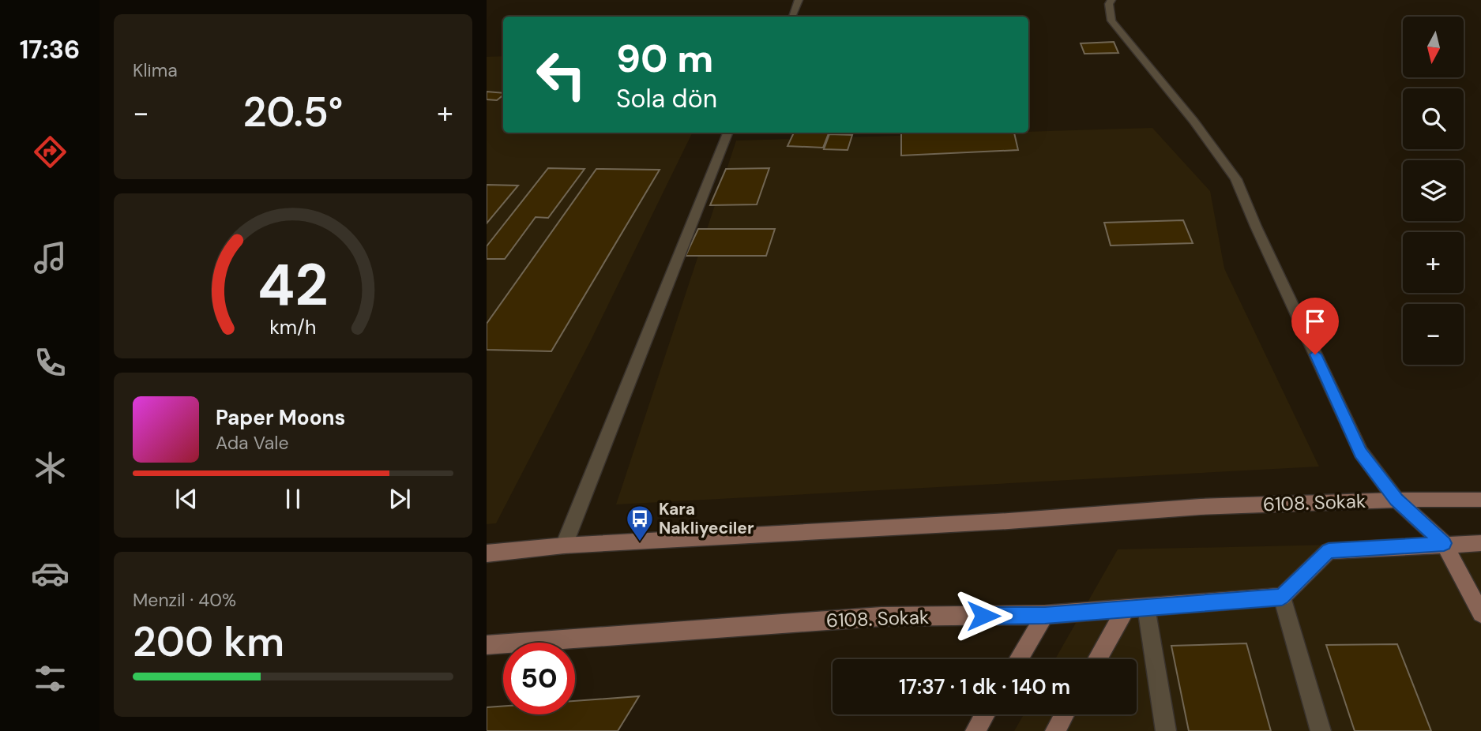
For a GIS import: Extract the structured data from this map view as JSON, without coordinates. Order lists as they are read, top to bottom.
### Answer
{
  "streets": {
    "main road": ["6108. Sokak"]
  },
  "places": {
    "bus stop": ["Kara Nakliyeciler"]
  },
  "north": "bottom",
  "page": {
    "tabs": "17:36",
    "tile": [
      "Klima",
      ["Menzil · 40%", "200 km"]
    ],
    "map_buttons": ["+", "−"],
    "turn": ["90 m", "Sola dön"],
    "heat": ["−", "20.5°", "+"],
    "song": ["Paper Moons", "Ada Vale"],
    "limit": "50",
    "trip": "17:37 · 1 dk · 140 m",
    "gauge": ["42", "km/h"]
  }
}
